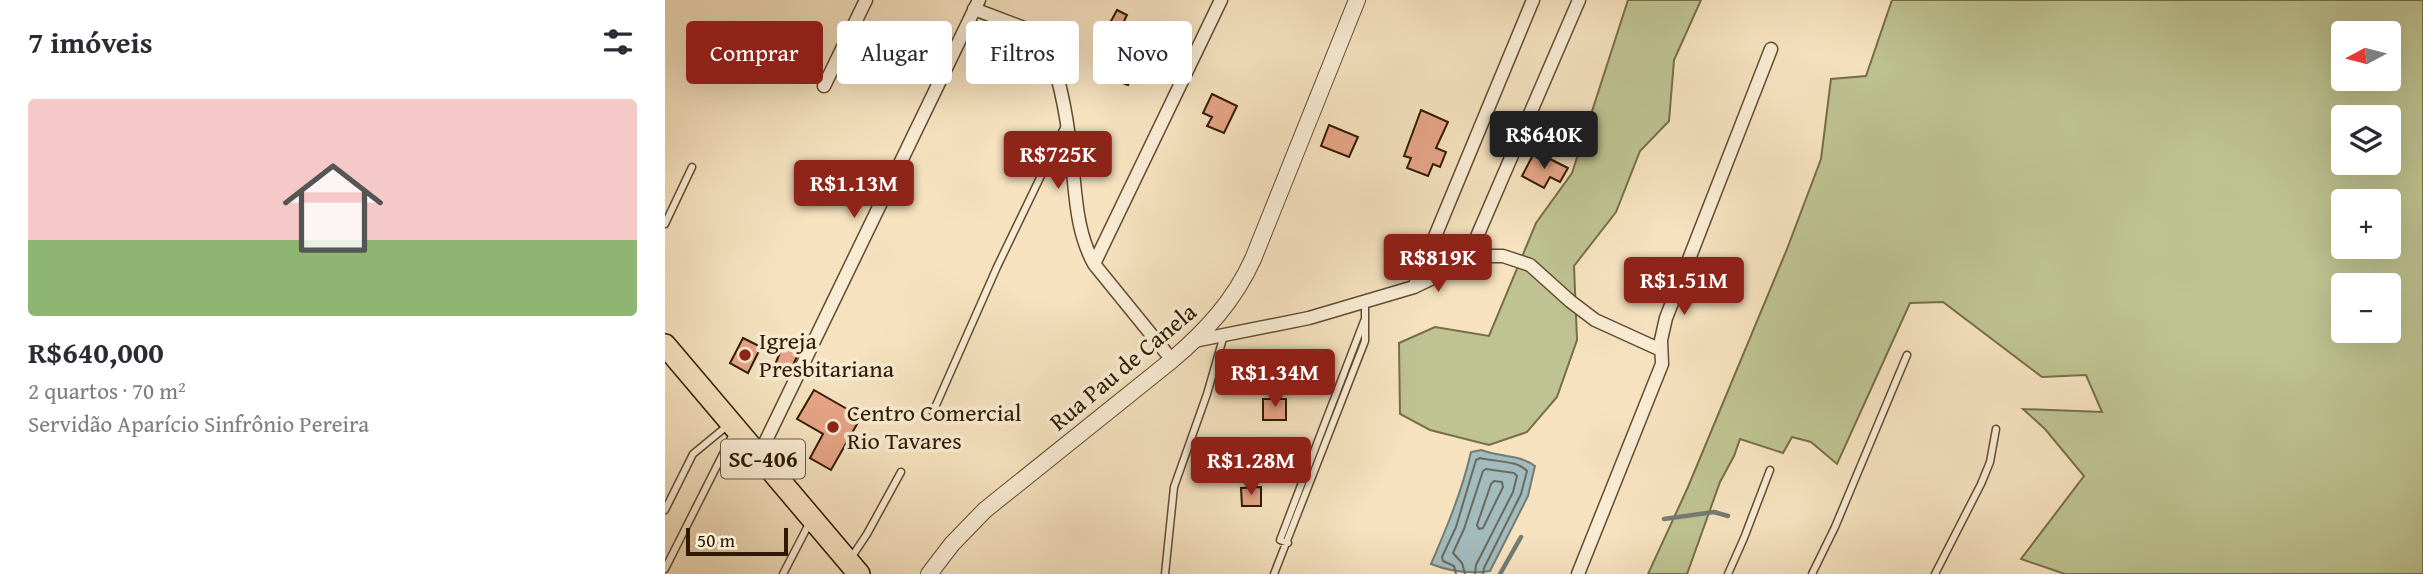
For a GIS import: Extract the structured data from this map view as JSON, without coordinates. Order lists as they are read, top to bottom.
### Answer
{
  "streets": {
    "main road": ["SC-406"],
    "street": ["Rua Pau de Canela"]
  },
  "places": ["Igreja Presbitariana", "Centro Comercial Rio Tavares"],
  "scale_bar": "50 m",
  "north": "left",
  "page": {
    "heading": "7 imóveis",
    "map_buttons": ["+", "−"],
    "chip": [
      "Comprar",
      "Alugar",
      "Filtros",
      "Novo"
    ],
    "list": [
      {
        "name": "R$640,000",
        "note": "2 quartos · 70 m² · Servidão Aparício Sinfrônio Pereira"
      }
    ],
    "price": [
      "R$640K",
      "R$725K",
      "R$1.13M",
      "R$819K",
      "R$1.51M",
      "R$1.34M",
      "R$1.28M"
    ],
    "scale": "50 m"
  }
}
